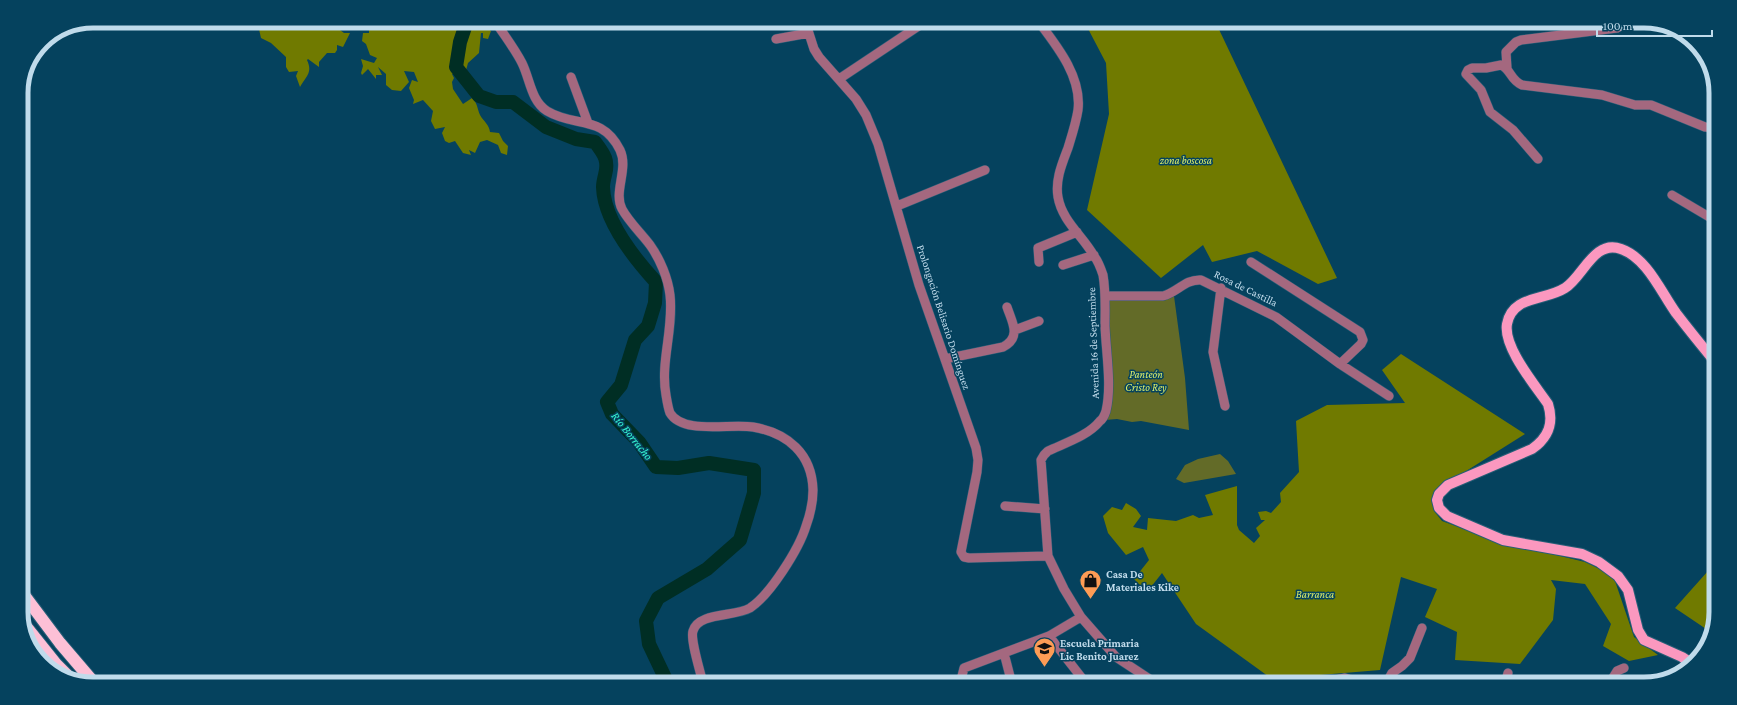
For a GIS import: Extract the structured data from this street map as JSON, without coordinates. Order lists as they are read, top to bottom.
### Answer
{
  "streets": {
    "street": ["Rosa de Castilla", "Prolongación Belisario Domínguez", "Avenida 16 de Septiembre"]
  },
  "crossings": [
    ["Rosa de Castilla", "Avenida 16 de Septiembre"],
    ["Prolongación Belisario Domínguez", "Avenida 16 de Septiembre"]
  ],
  "water": ["Río Borracho"],
  "parks": ["zona boscosa", "Panteón Cristo Rey", "Barranca"],
  "places": {
    "shop": ["Casa De Materiales Kike"],
    "school or university": ["Escuela Primaria Lic Benito Juarez"]
  },
  "scale_bar": "100 m"
}
